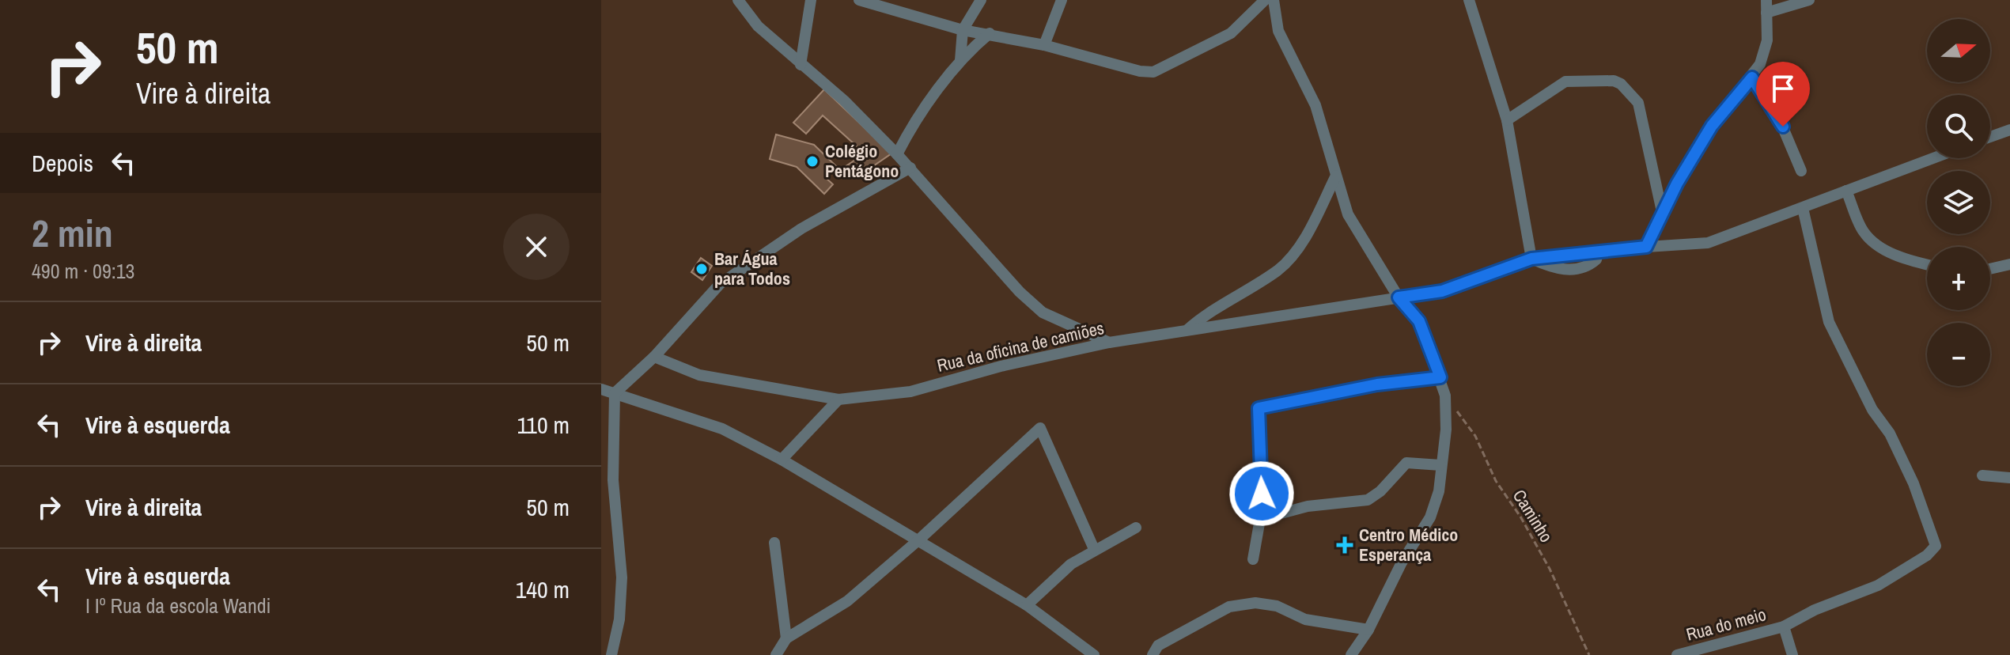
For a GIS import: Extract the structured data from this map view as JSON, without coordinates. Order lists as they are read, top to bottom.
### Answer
{
  "streets": {
    "street": ["Rua da oficina de camiões", "Rua do meio"],
    "path": ["Caminho"]
  },
  "places": {
    "other": ["Colégio Pentágono", "Bar Água para Todos"],
    "health": ["Centro Médico Esperança"]
  },
  "north": "right",
  "page": {
    "turn": ["50 m", "Vire à direita"],
    "map_buttons": ["+", "−"],
    "then": "Depois",
    "heading": ["2 min", "490 m · 09:13"],
    "list": [
      {
        "name": "Vire à direita",
        "value": "50 m"
      },
      {
        "name": "Vire à esquerda",
        "value": "110 m"
      },
      {
        "name": "Vire à direita",
        "value": "50 m"
      },
      {
        "name": "Vire à esquerda",
        "note": "I Iº Rua da escola Wandi",
        "value": "140 m"
      }
    ]
  }
}
